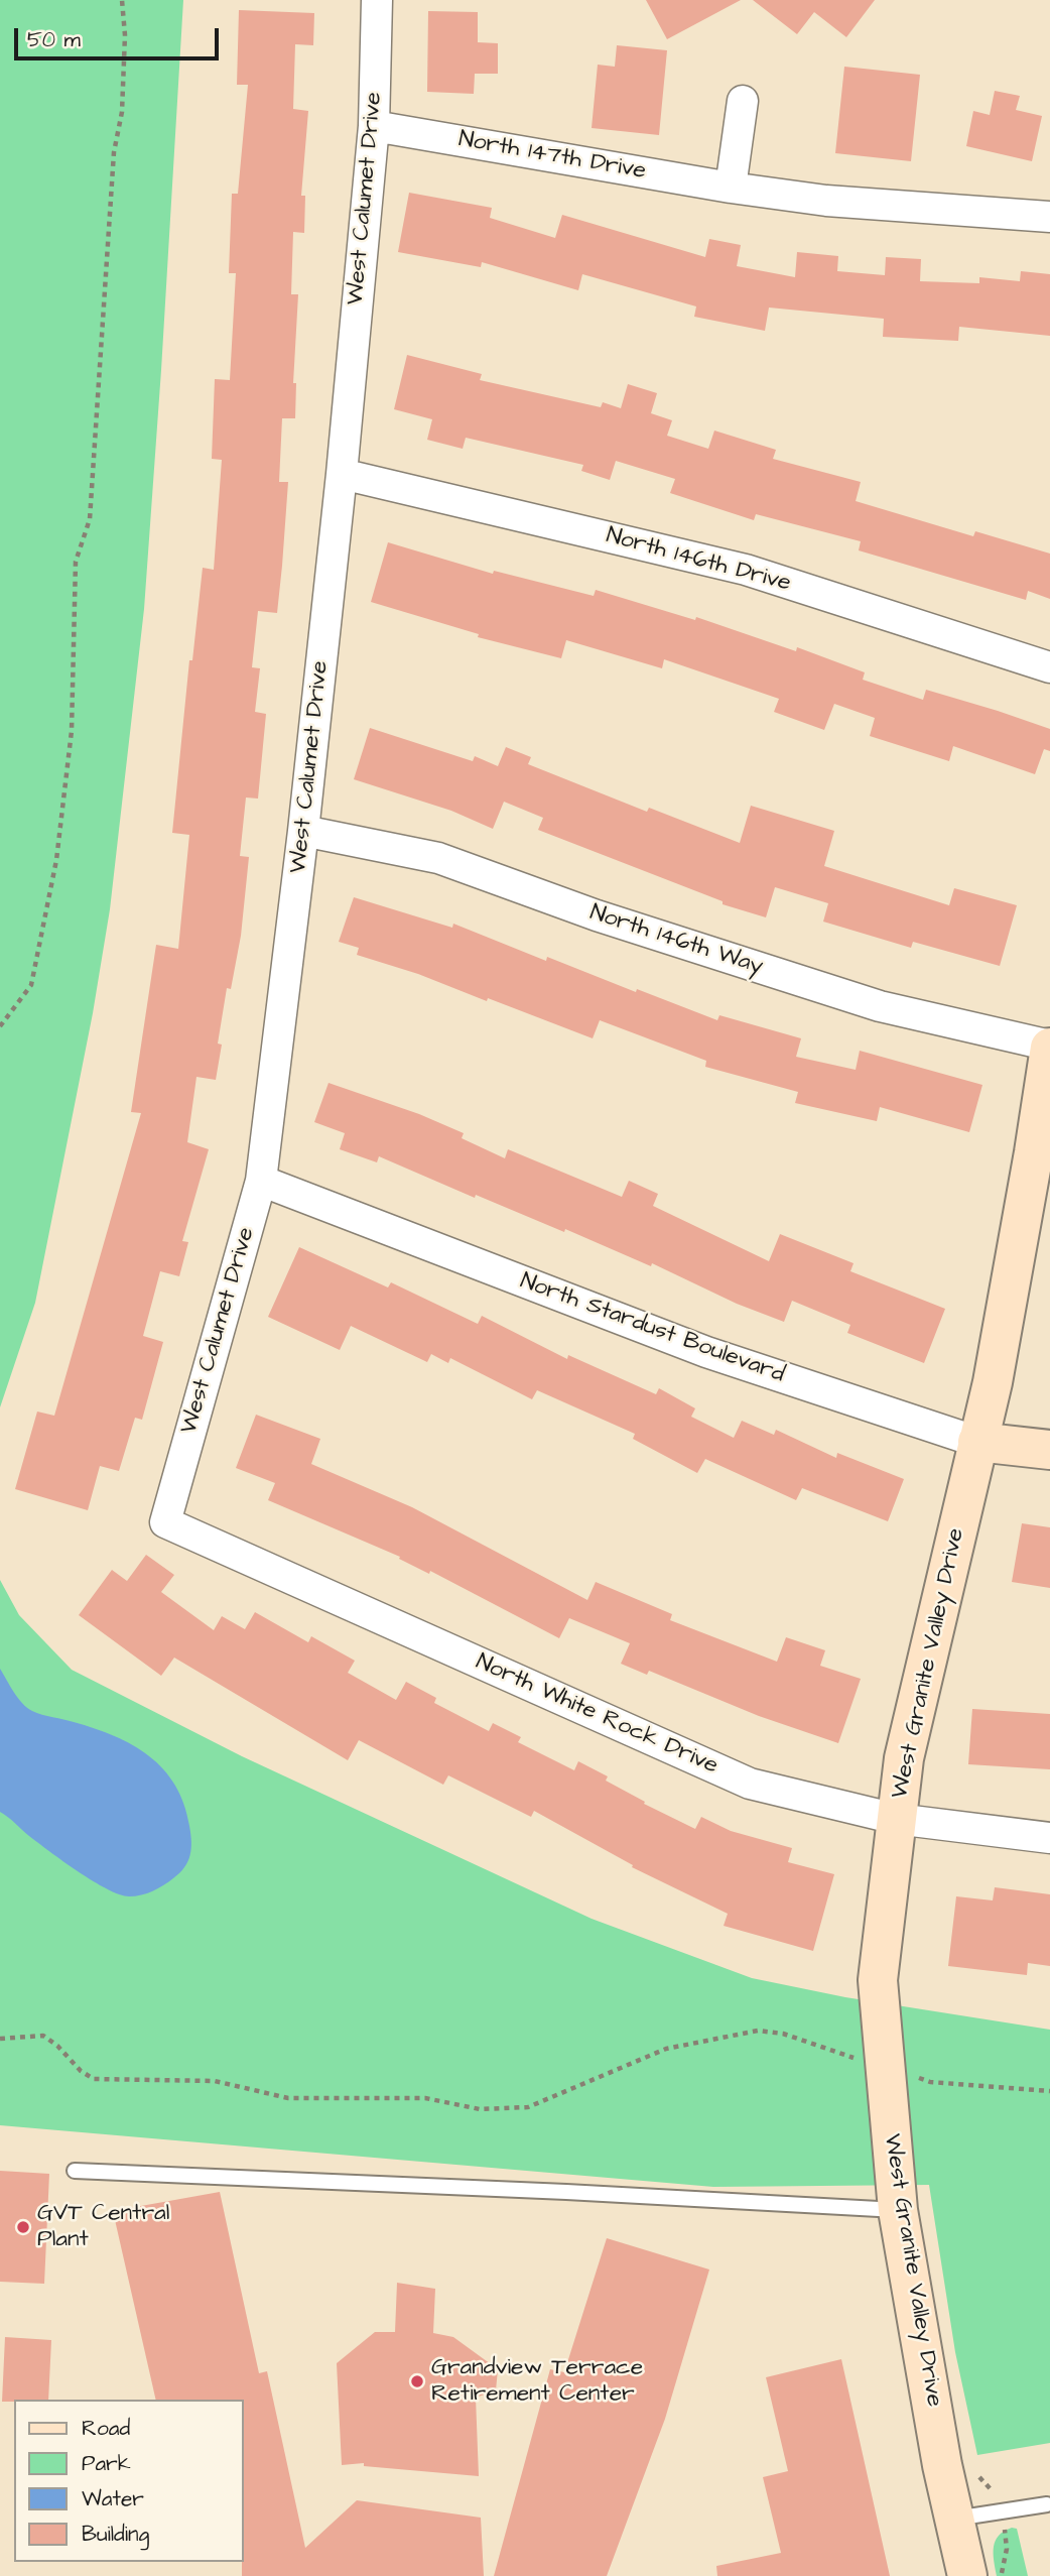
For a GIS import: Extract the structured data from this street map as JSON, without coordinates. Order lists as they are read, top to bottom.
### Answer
{
  "streets": {
    "street": [
      "North 147th Drive",
      "West Calumet Drive",
      "North 146th Drive",
      "North 146th Way",
      "North Stardust Boulevard",
      "West Granite Valley Drive",
      "North White Rock Drive"
    ]
  },
  "crossings": [
    ["North 147th Drive", "West Calumet Drive"],
    ["West Calumet Drive", "North 146th Drive"],
    ["West Calumet Drive", "North 146th Way"],
    ["West Calumet Drive", "North Stardust Boulevard"],
    ["West Calumet Drive", "North White Rock Drive"],
    ["North 146th Way", "West Granite Valley Drive"],
    ["North Stardust Boulevard", "West Granite Valley Drive"],
    ["West Granite Valley Drive", "North White Rock Drive"]
  ],
  "places": ["GVT Central Plant", "Grandview Terrace Retirement Center"],
  "legend": [
    "Road",
    "Park",
    "Water",
    "Building"
  ],
  "scale_bar": "50 m"
}
